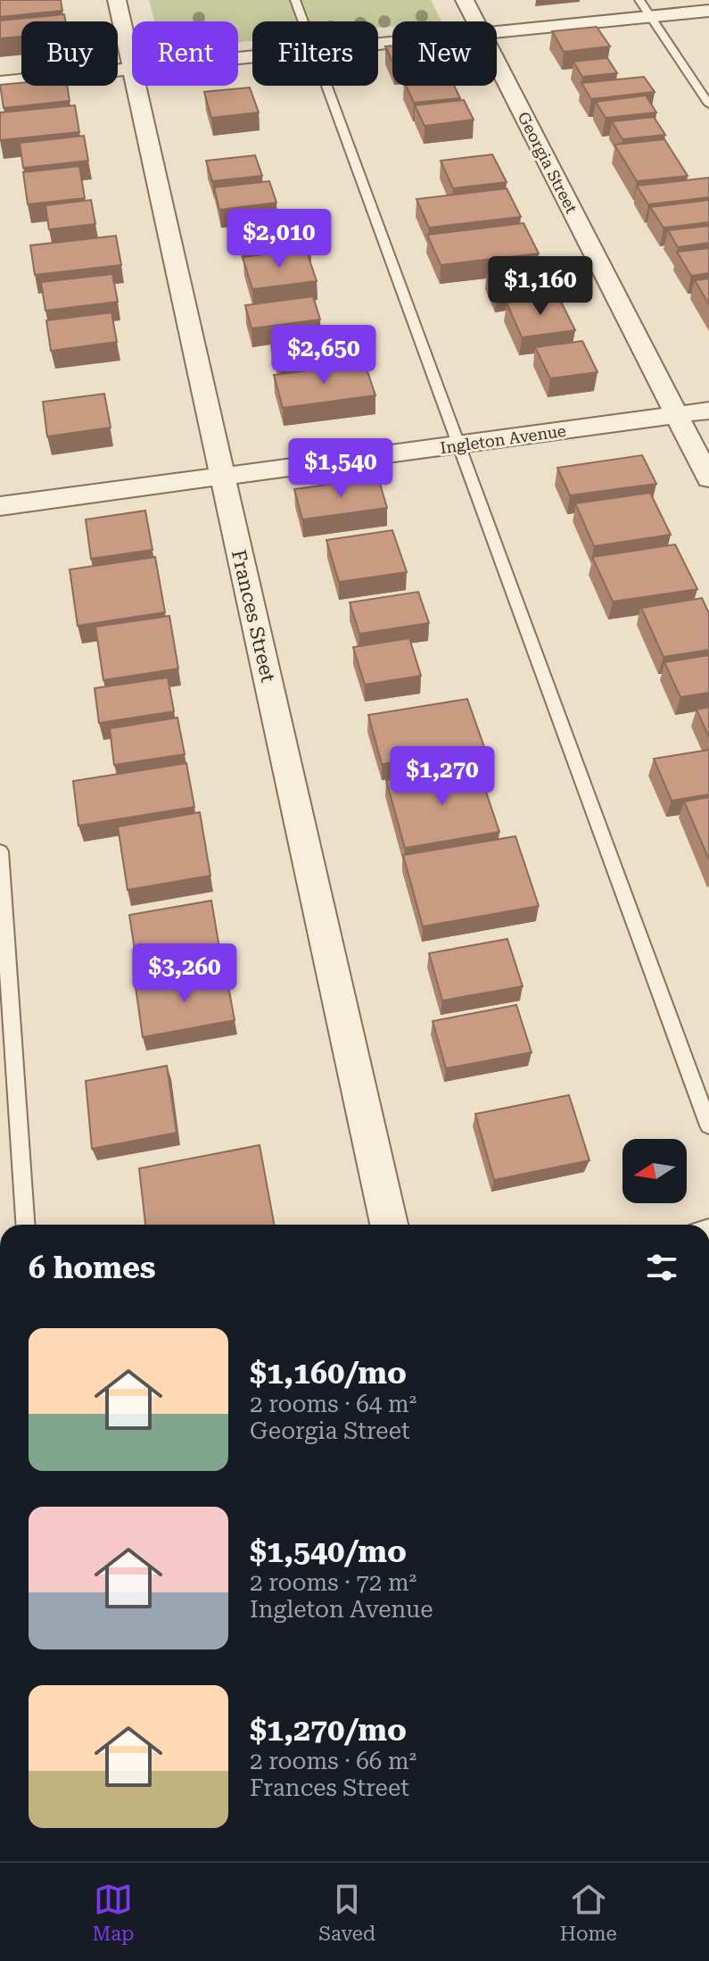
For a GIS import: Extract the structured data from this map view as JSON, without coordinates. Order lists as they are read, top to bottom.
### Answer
{
  "streets": {
    "street": ["Georgia Street", "Ingleton Avenue", "Frances Street"]
  },
  "crossings": [
    ["Georgia Street", "Ingleton Avenue"],
    ["Ingleton Avenue", "Frances Street"]
  ],
  "north": "left",
  "page": {
    "chip": [
      "Buy",
      "Rent",
      "Filters",
      "New"
    ],
    "price": [
      "$2,010",
      "$1,160",
      "$2,650",
      "$1,540",
      "$1,270",
      "$3,260"
    ],
    "heading": "6 homes",
    "list": [
      {
        "name": "$1,160/mo",
        "note": "2 rooms · 64 m² · Georgia Street"
      },
      {
        "name": "$1,540/mo",
        "note": "2 rooms · 72 m² · Ingleton Avenue"
      },
      {
        "name": "$1,270/mo",
        "note": "2 rooms · 66 m² · Frances Street"
      }
    ],
    "tabs": ["Map", "Saved", "Home"]
  }
}
